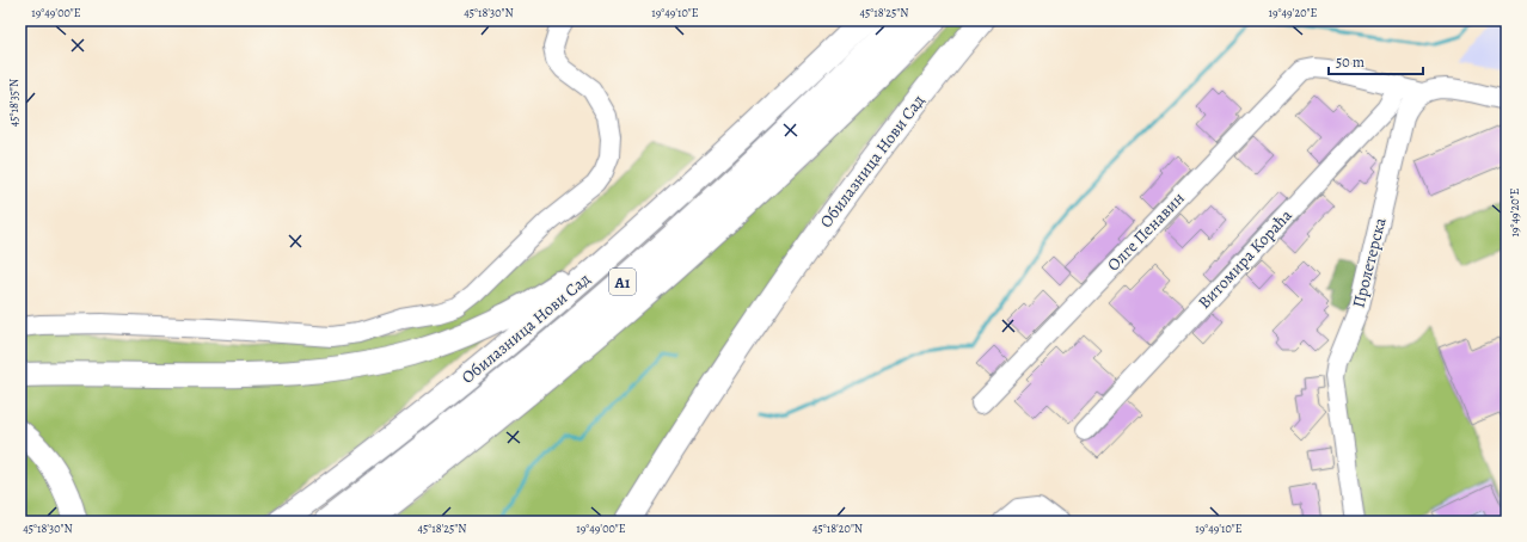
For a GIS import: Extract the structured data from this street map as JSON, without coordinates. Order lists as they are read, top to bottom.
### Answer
{
  "streets": {
    "highway": ["A1"],
    "main road": ["Обилазница Нови Сад"],
    "street": ["Олге Пенавин", "Витомира Кораћа", "Пролетерска"]
  },
  "crossings": [
    ["Олге Пенавин", "Витомира Кораћа"]
  ],
  "scale_bar": "50 m",
  "coordinates": [
    "19°49'00\"E",
    "45°18'30\"N",
    "19°49'10\"E",
    "45°18'25\"N",
    "19°49'20\"E",
    "45°18'35\"N",
    "45°18'20\"N"
  ]
}
